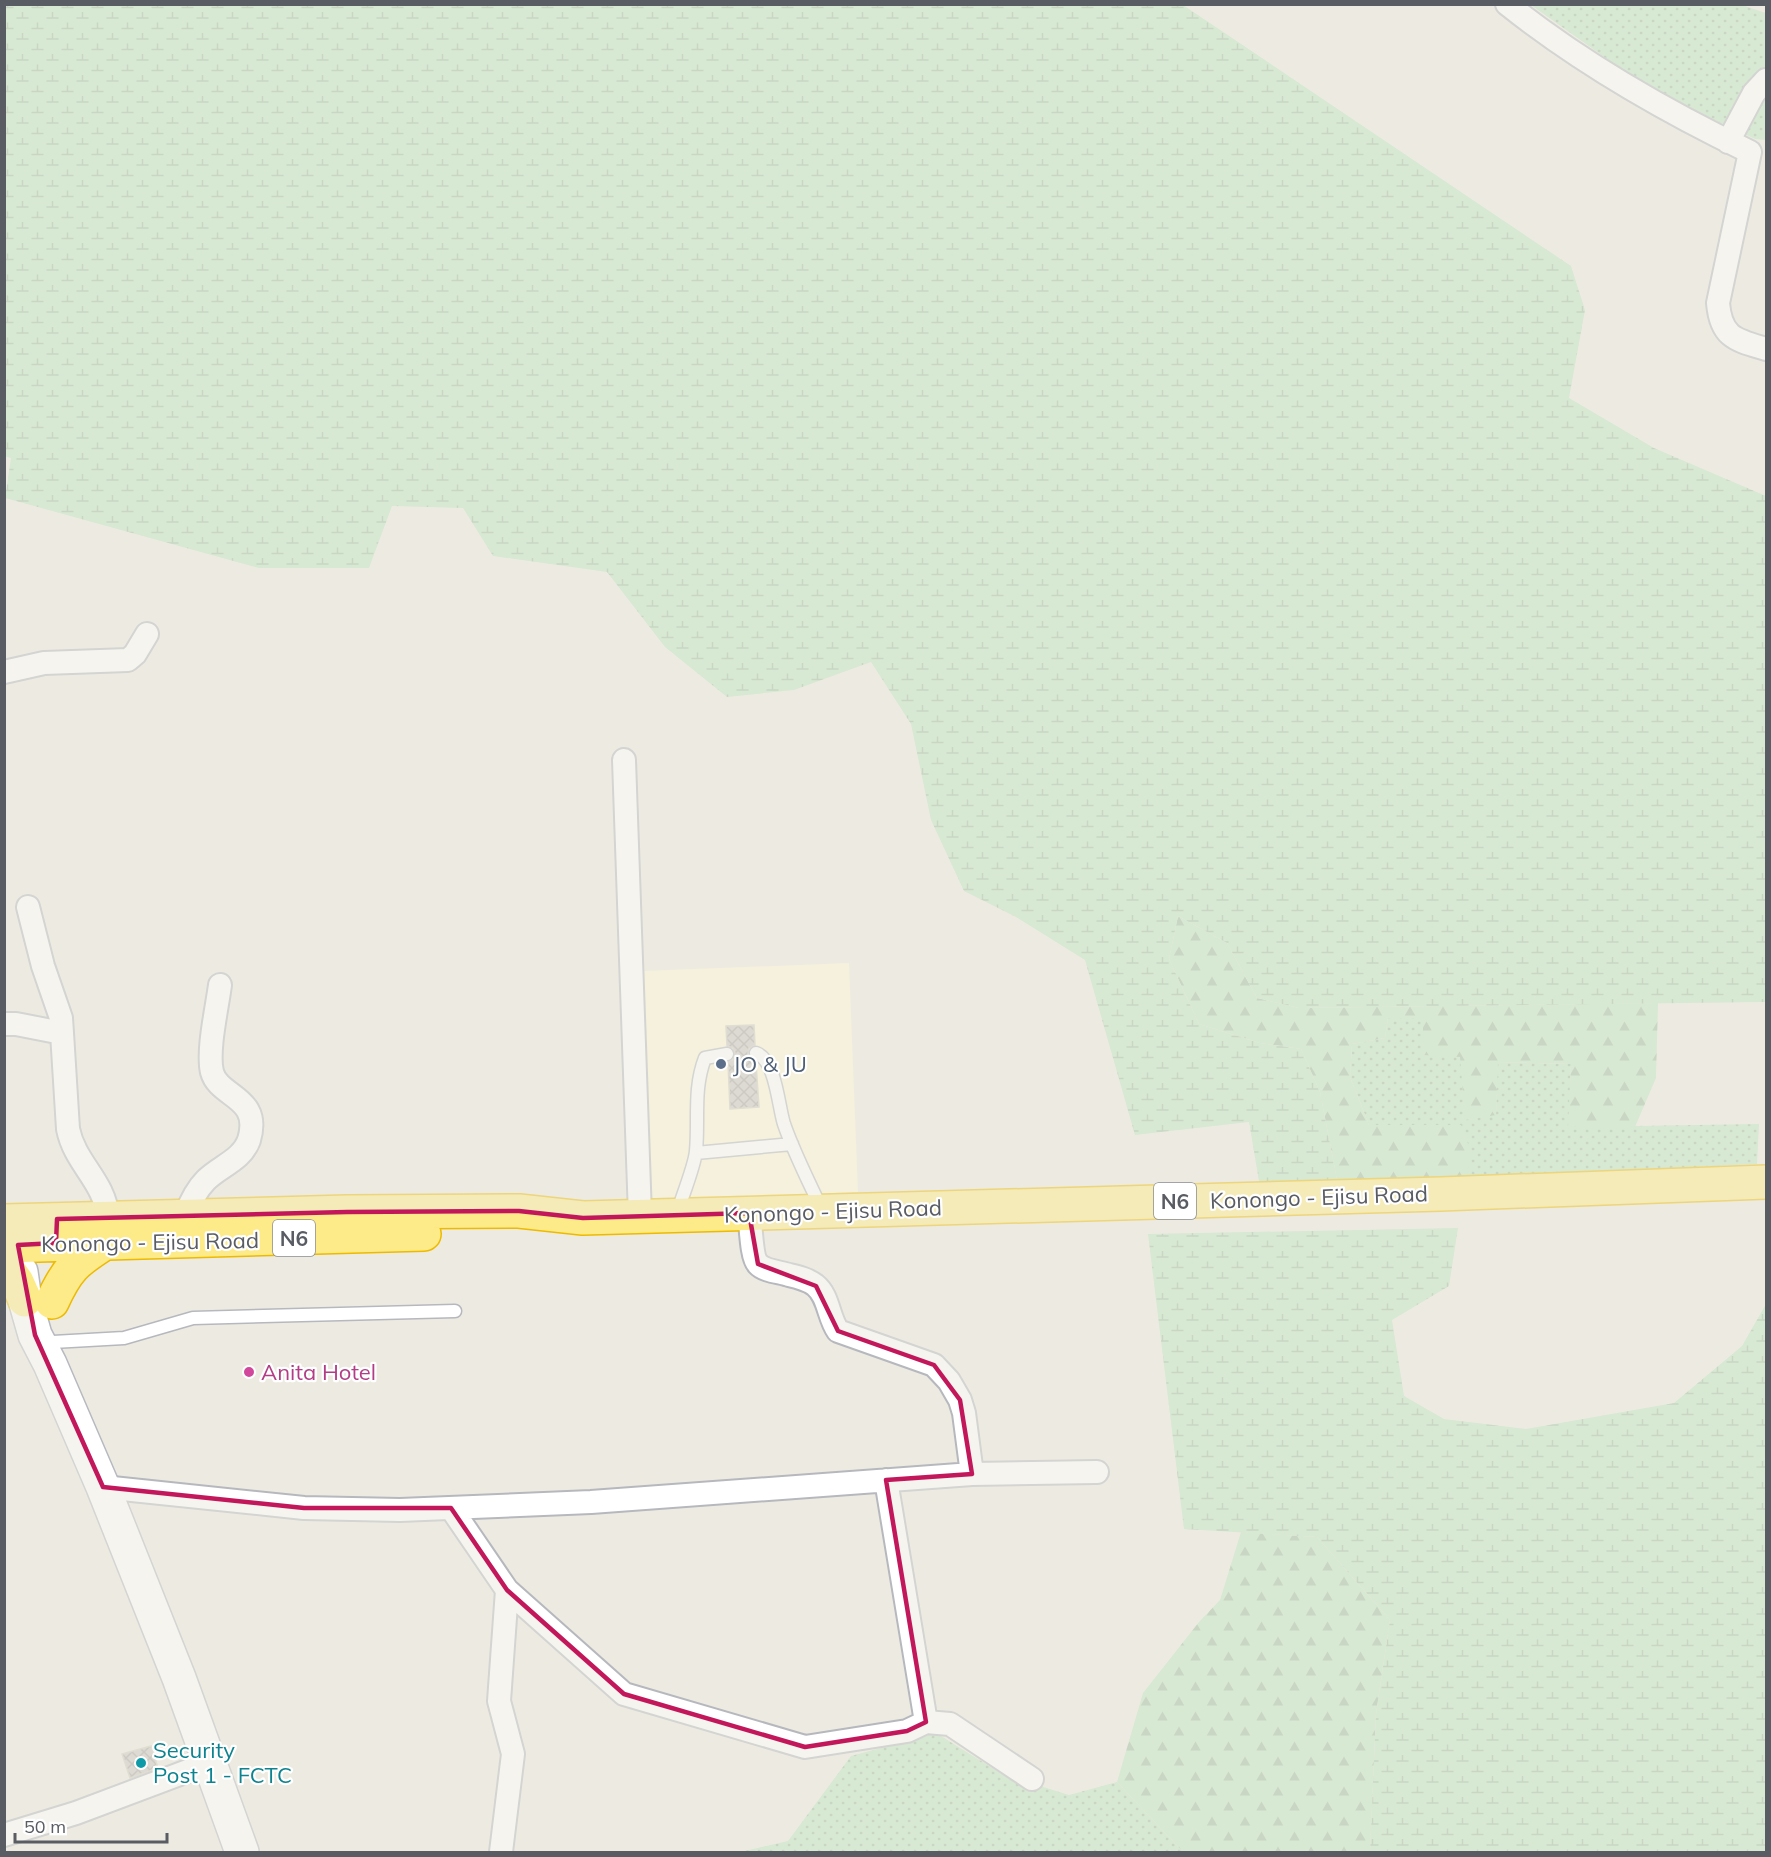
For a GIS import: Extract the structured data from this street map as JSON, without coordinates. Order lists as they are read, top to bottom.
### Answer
{
  "streets": {
    "highway": ["Konongo - Ejisu Road", "N6"]
  },
  "places": ["JO & JU", "Anita Hotel", "Security Post 1 - FCTC"],
  "scale_bar": "50 m"
}
